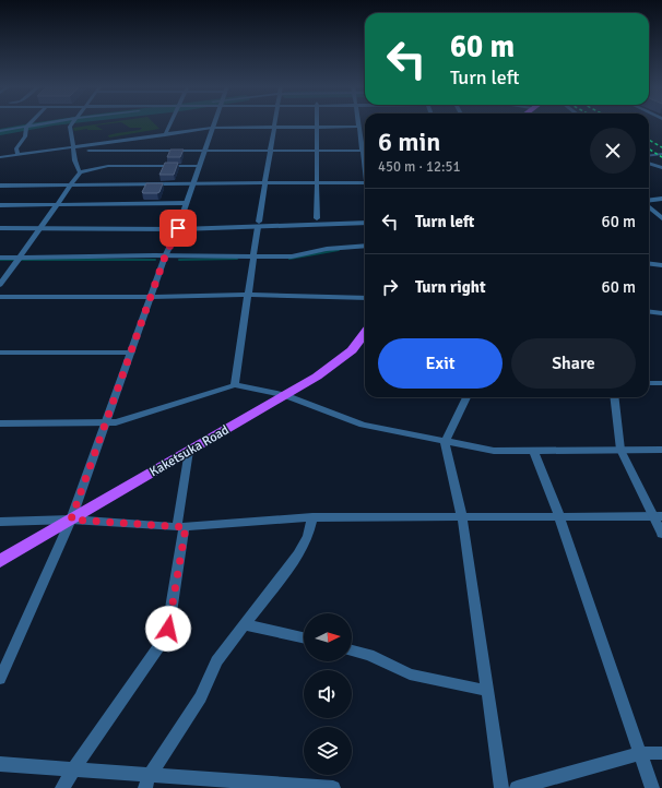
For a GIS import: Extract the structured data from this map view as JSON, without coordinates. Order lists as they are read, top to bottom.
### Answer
{
  "streets": {
    "highway": ["Kaketsuka Road"]
  },
  "north": "right",
  "page": {
    "turn": ["60 m", "Turn left"],
    "heading": ["6 min", "450 m · 12:51"],
    "list": [
      {
        "name": "Turn left",
        "value": "60 m"
      },
      {
        "name": "Turn right",
        "value": "60 m"
      }
    ],
    "buttons": ["Exit", "Share"]
  }
}
